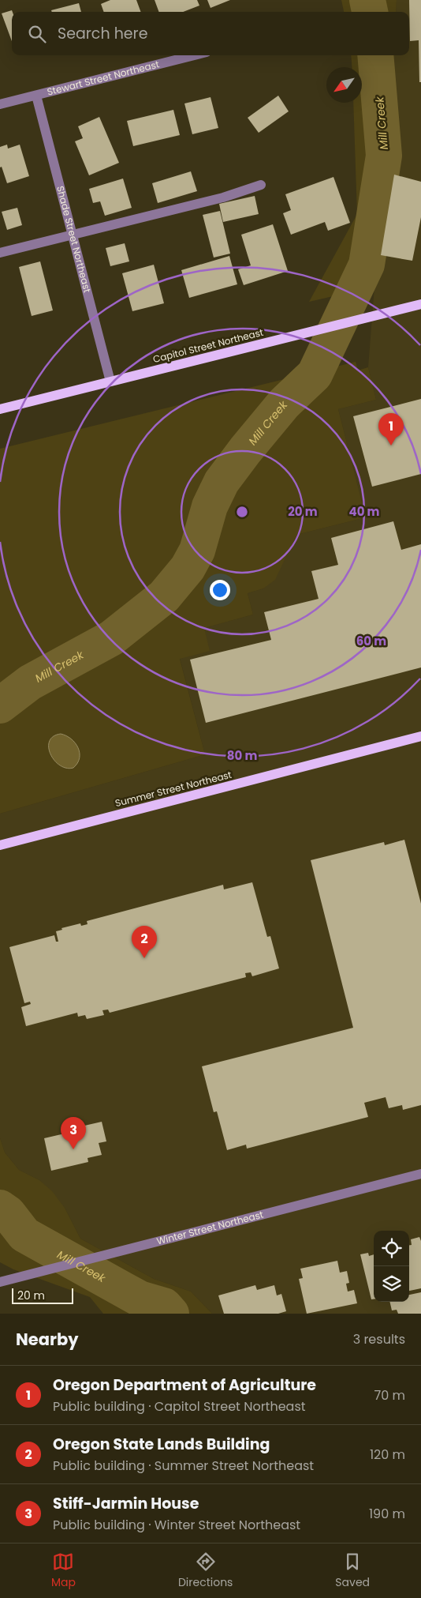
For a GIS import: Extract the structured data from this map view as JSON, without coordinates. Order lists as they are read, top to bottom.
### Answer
{
  "streets": {
    "main road": ["Capitol Street Northeast", "Summer Street Northeast"],
    "street": ["Stewart Street Northeast", "Shade Street Northeast", "Winter Street Northeast"]
  },
  "crossings": [
    ["Stewart Street Northeast", "Shade Street Northeast"],
    ["Shade Street Northeast", "Capitol Street Northeast"]
  ],
  "water": ["Mill Creek"],
  "scale_bar": "20 m",
  "north": "bottom left",
  "page": {
    "search": "Search here",
    "pins": ["1", "2", "3"],
    "scale": "20 m",
    "heading": ["Nearby", "3 results"],
    "list": [
      {
        "mark": "1",
        "name": "Oregon Department of Agriculture",
        "note": "Public building · Capitol Street Northeast",
        "value": "70 m"
      },
      {
        "mark": "2",
        "name": "Oregon State Lands Building",
        "note": "Public building · Summer Street Northeast",
        "value": "120 m"
      },
      {
        "mark": "3",
        "name": "Stiff-Jarmin House",
        "note": "Public building · Winter Street Northeast",
        "value": "190 m"
      }
    ],
    "nav": ["Map", "Directions", "Saved"]
  },
  "rings": [
    "20 m",
    "40 m",
    "60 m",
    "80 m"
  ]
}
